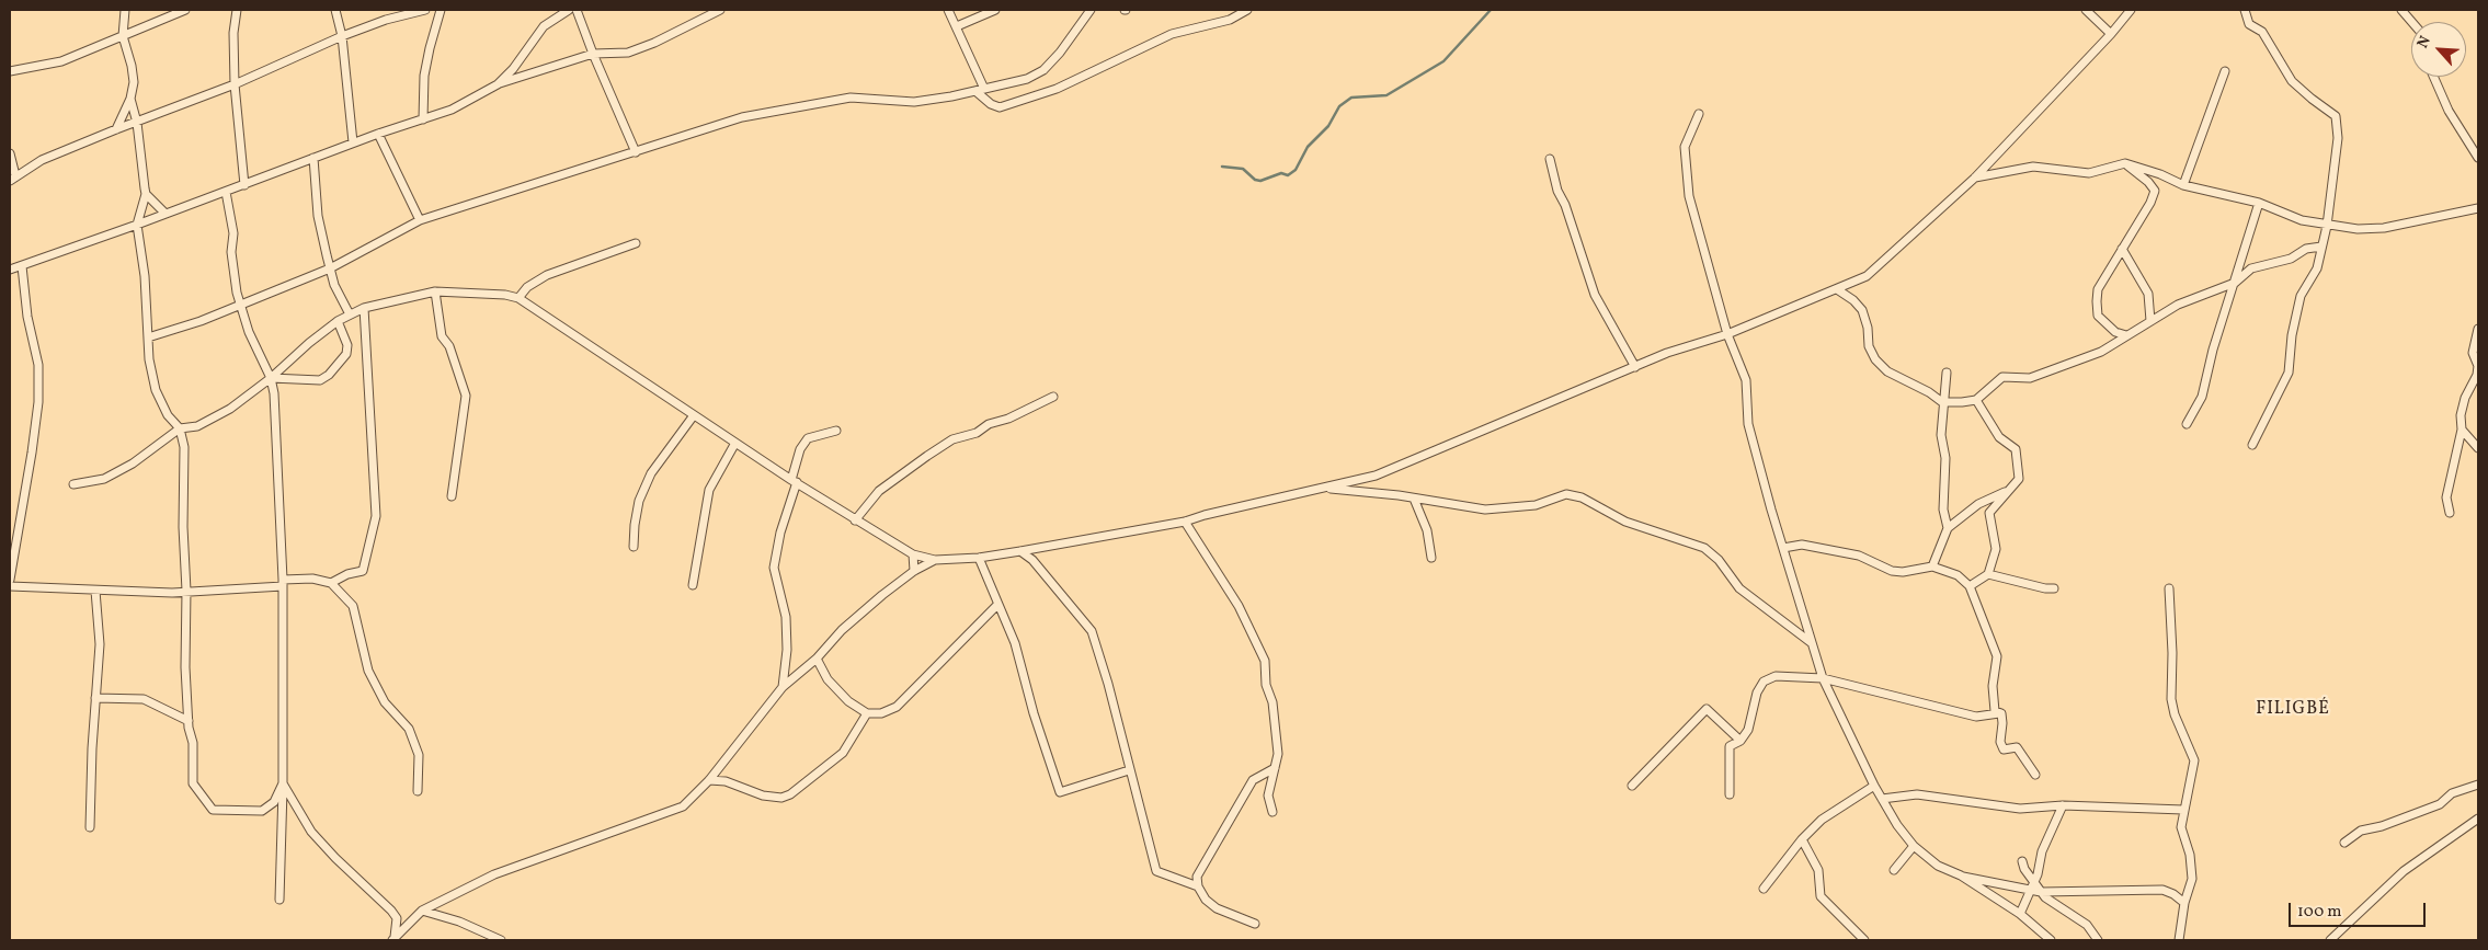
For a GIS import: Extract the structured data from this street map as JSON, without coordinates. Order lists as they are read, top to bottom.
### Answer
{
  "districts": ["FILIGBÉ"],
  "scale_bar": "100 m",
  "north": "top left"
}
